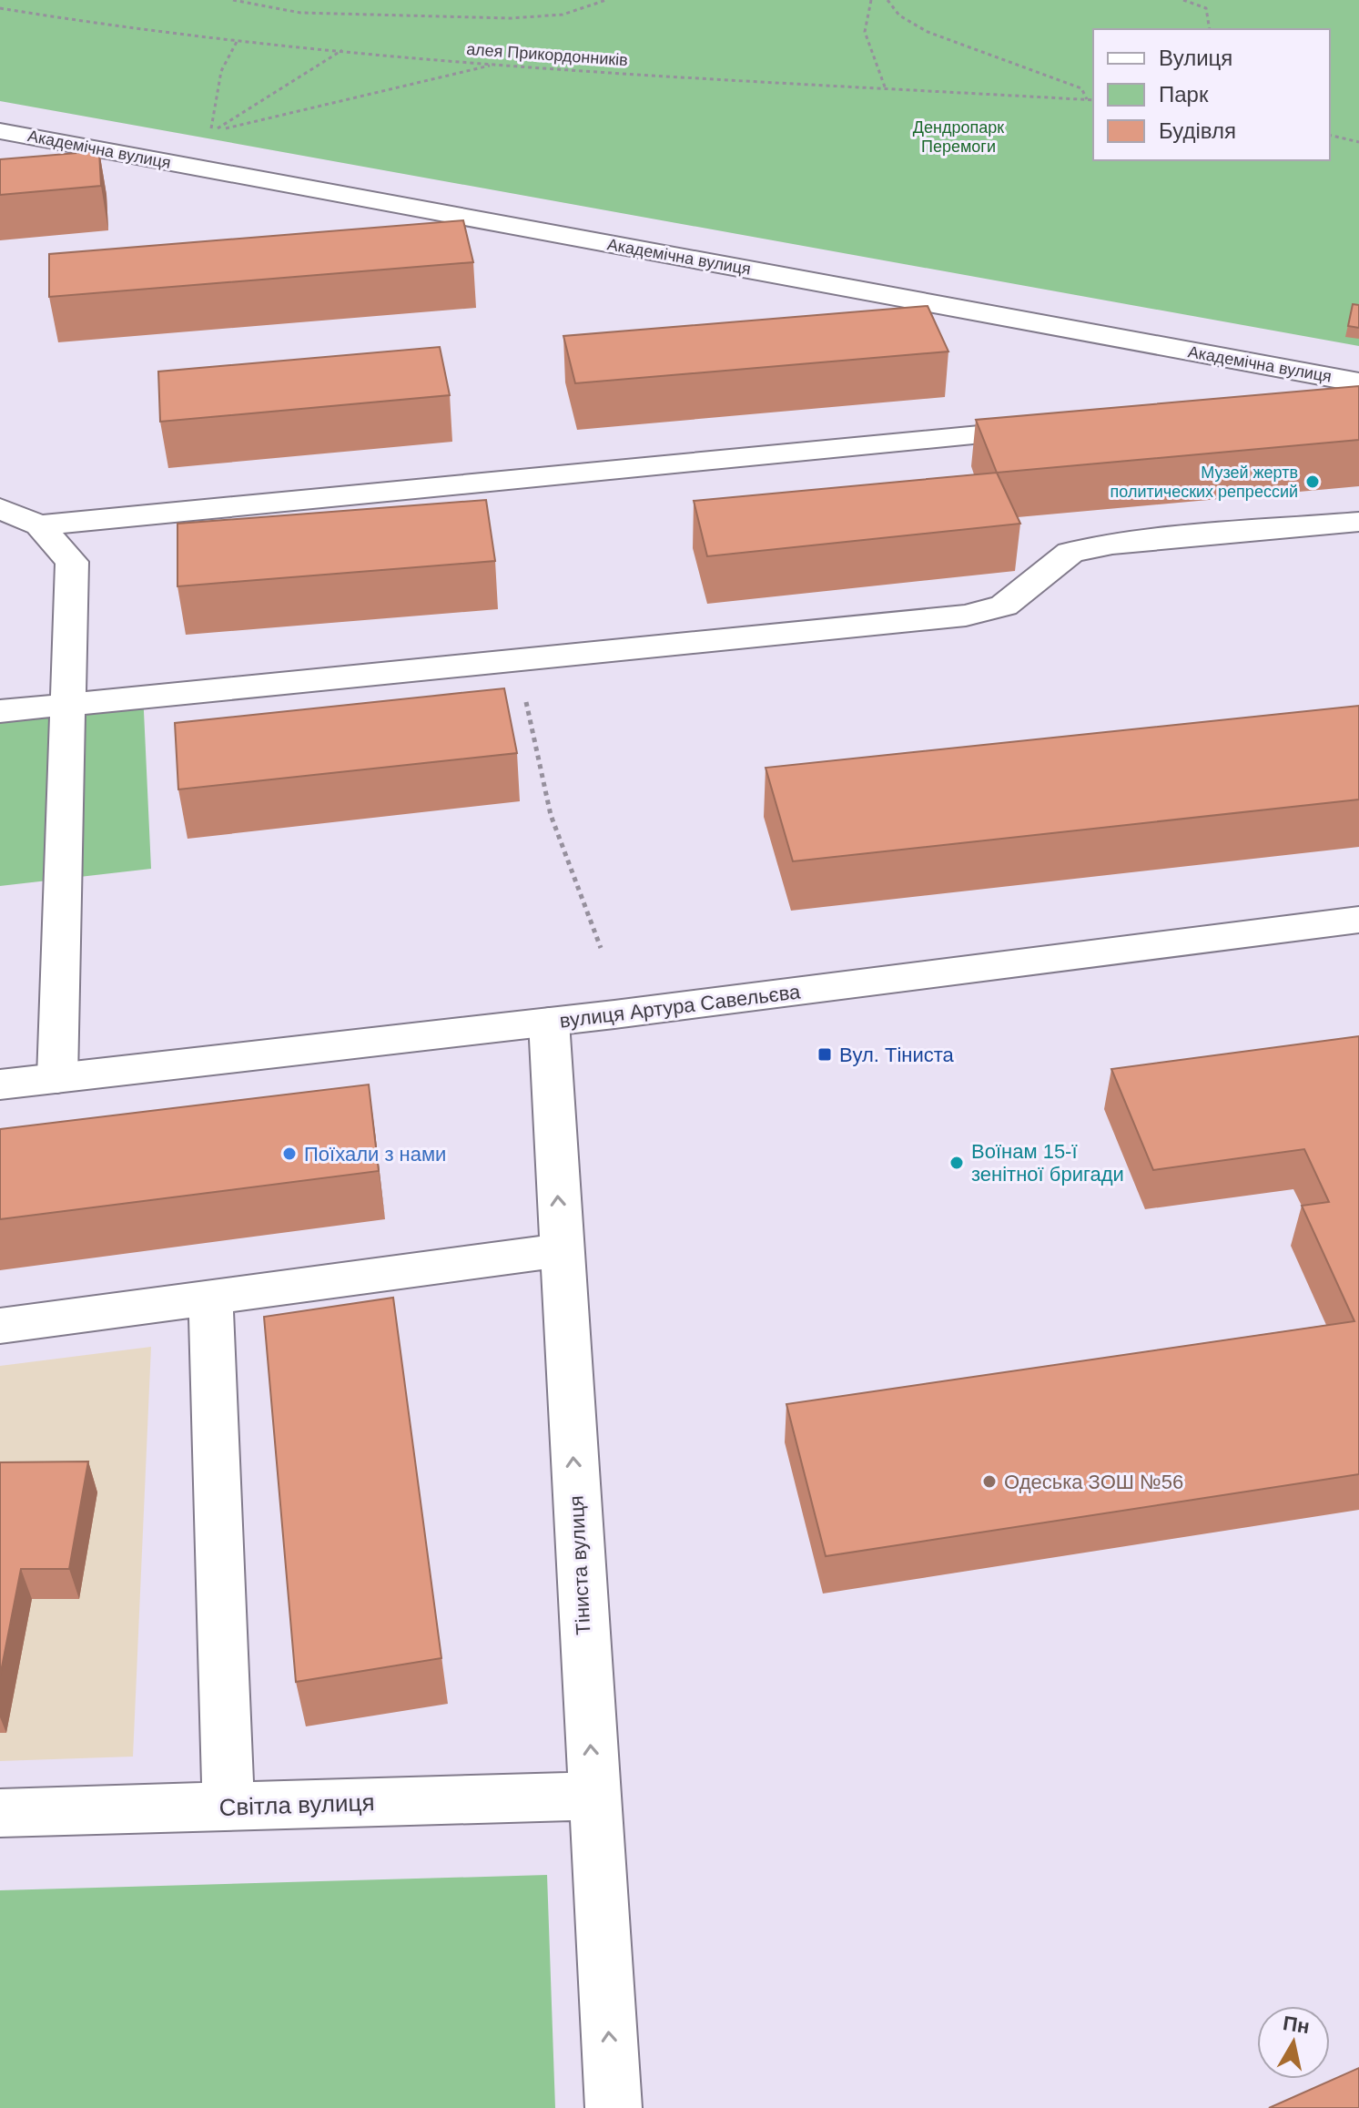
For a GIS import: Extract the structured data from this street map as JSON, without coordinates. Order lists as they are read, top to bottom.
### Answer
{
  "streets": {
    "street": [
      "Академічна вулиця",
      "вулиця Артура Савельєва",
      "Тіниста вулиця",
      "Світла вулиця"
    ],
    "path": ["алея Прикордонників"]
  },
  "crossings": [
    ["вулиця Артура Савельєва", "Тіниста вулиця"],
    ["Тіниста вулиця", "Світла вулиця"]
  ],
  "one_way": ["Тіниста вулиця"],
  "parks": ["Дендропарк Перемоги"],
  "places": {
    "other": [
      "Музей жертв политических репрессий",
      "Поїхали з нами",
      "Воїнам 15-ї зенітної бригади",
      "Одеська ЗОШ №56"
    ],
    "transit": ["Вул. Тіниста"]
  },
  "legend": ["Вулиця", "Парк", "Будівля"],
  "north": "top"
}
